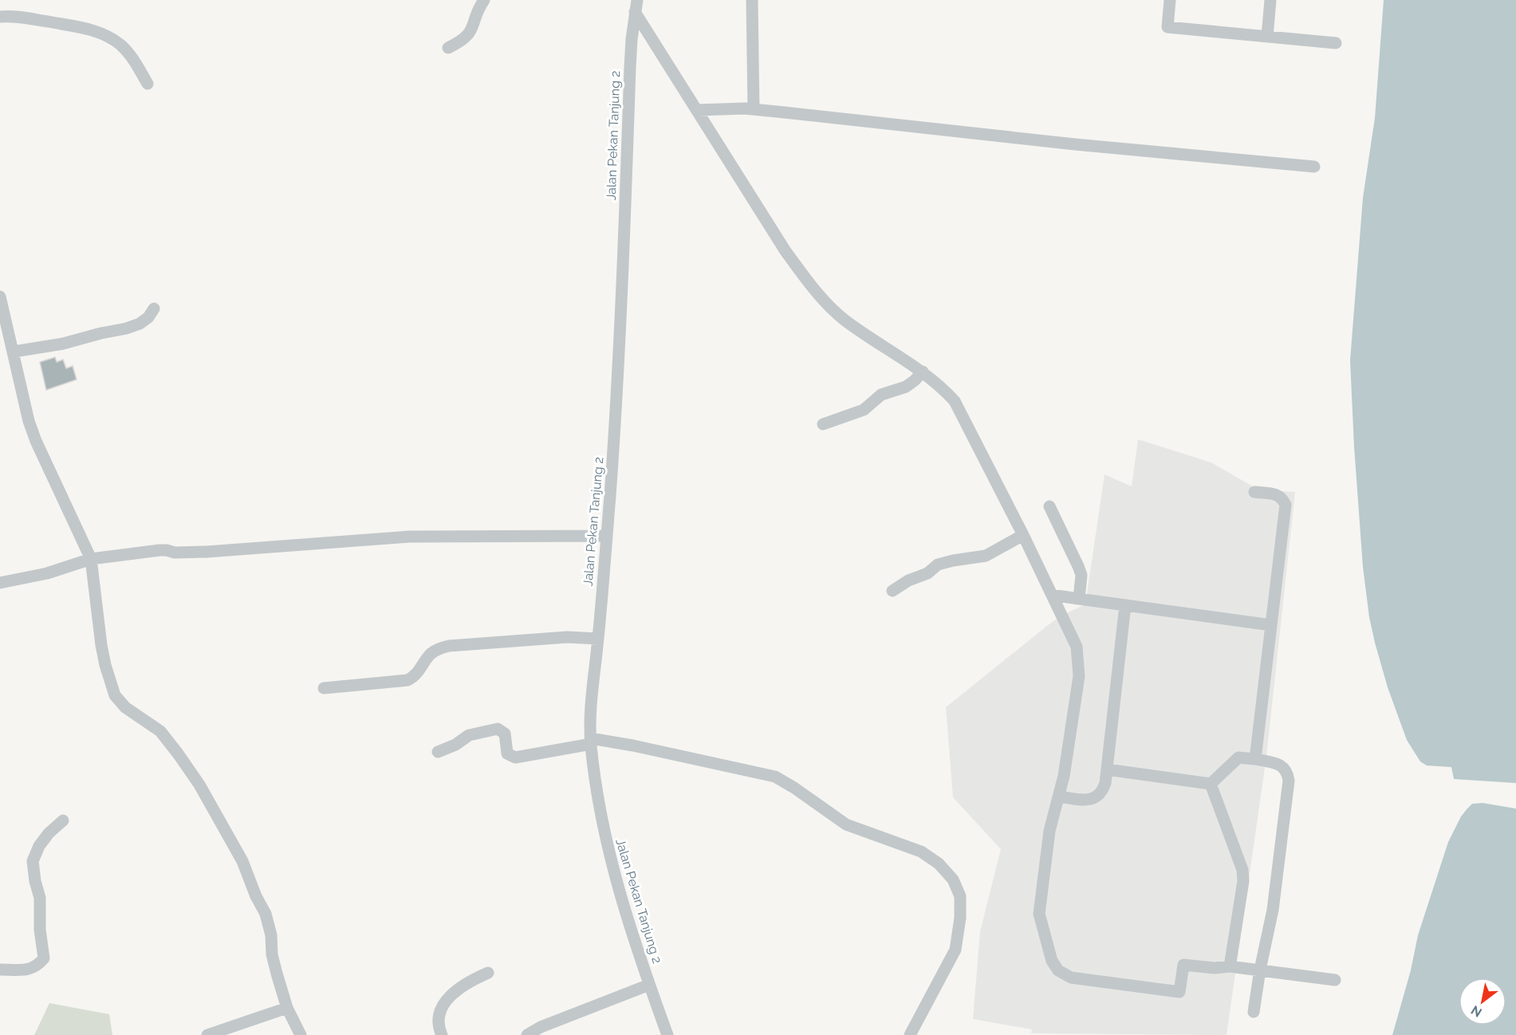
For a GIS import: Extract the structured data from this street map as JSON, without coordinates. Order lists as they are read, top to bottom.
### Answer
{
  "streets": {
    "street": ["Jalan Pekan Tanjung 2"]
  },
  "north": "bottom left"
}
